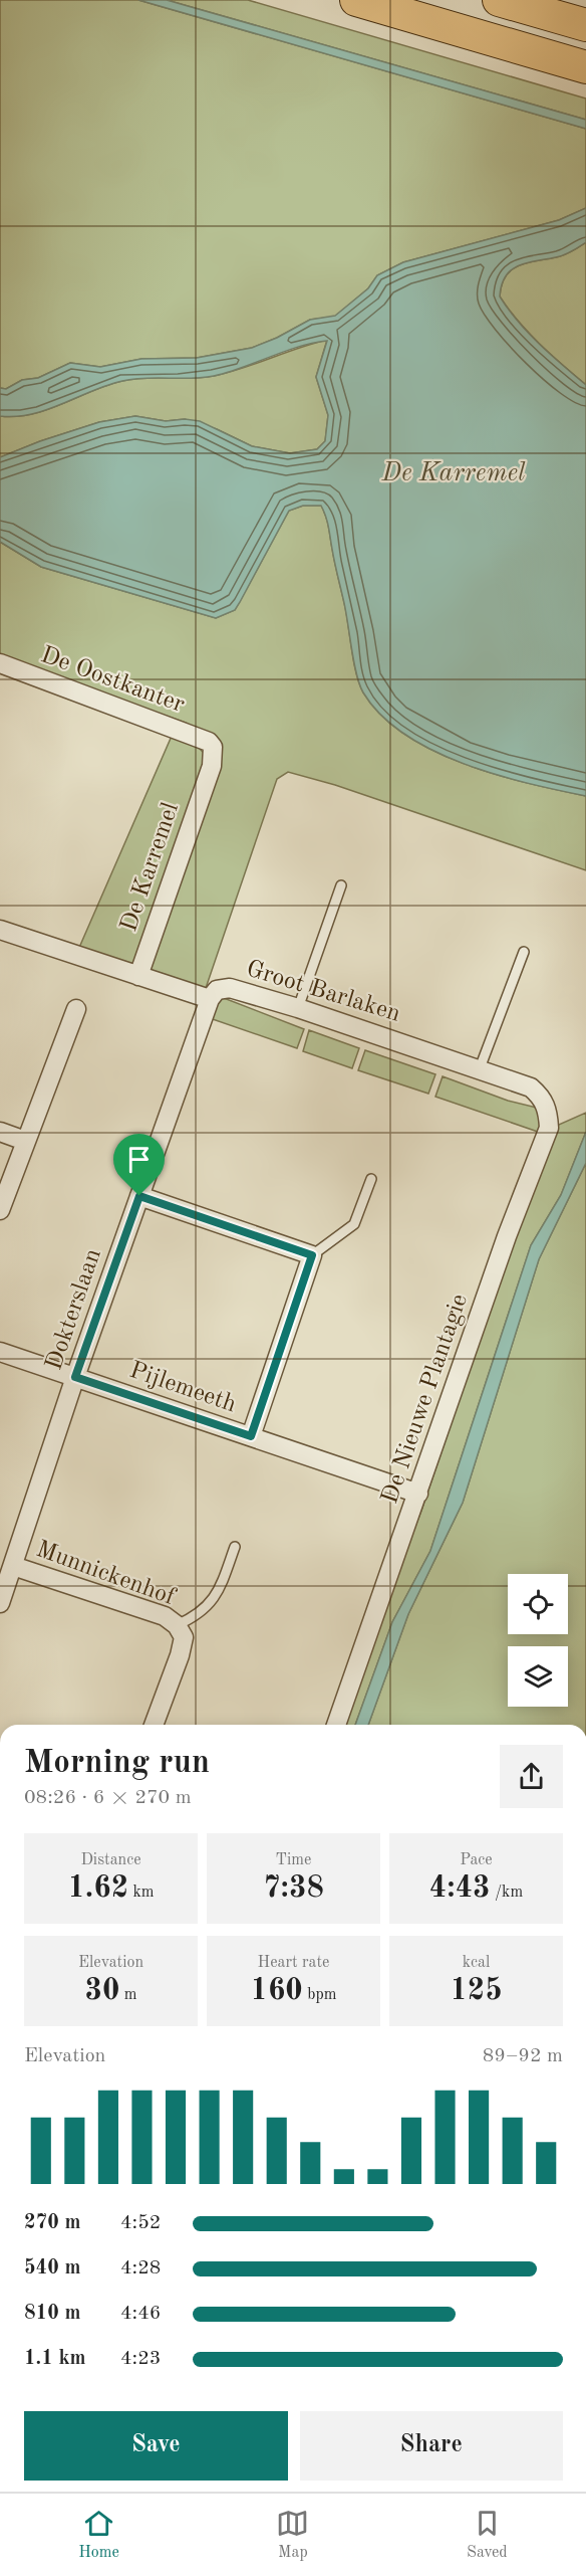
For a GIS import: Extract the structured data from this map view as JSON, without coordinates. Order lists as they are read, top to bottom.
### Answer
{
  "streets": {
    "street": [
      "De Oostkanter",
      "De Karremel",
      "Groot Barlaken",
      "Dokterslaan",
      "Pijlemeeth",
      "De Nieuwe Plantagie",
      "Munnickenhof"
    ]
  },
  "crossings": [
    ["De Oostkanter", "De Karremel"],
    ["Groot Barlaken", "Dokterslaan"],
    ["Groot Barlaken", "De Nieuwe Plantagie"],
    ["Dokterslaan", "Pijlemeeth"],
    ["Dokterslaan", "Munnickenhof"],
    ["Pijlemeeth", "De Nieuwe Plantagie"]
  ],
  "water": ["De Karremel"],
  "page": {
    "heading": ["Morning run", "08:26 · 6 × 270 m"],
    "stats": [
      ["Distance", "1.62 km"],
      ["Time", "7:38"],
      ["Pace", "4:43 /km"],
      ["Elevation", "30 m"],
      ["Heart rate", "160 bpm"],
      ["kcal", "125"]
    ],
    "chart": ["Elevation", "89–92 m"],
    "list": [
      {
        "name": "270 m",
        "note": "4:52"
      },
      {
        "name": "540 m",
        "note": "4:28"
      },
      {
        "name": "810 m",
        "note": "4:46"
      },
      {
        "name": "1.1 km",
        "note": "4:23"
      }
    ],
    "buttons": ["Save", "Share"],
    "tabs": ["Home", "Map", "Saved"]
  }
}
